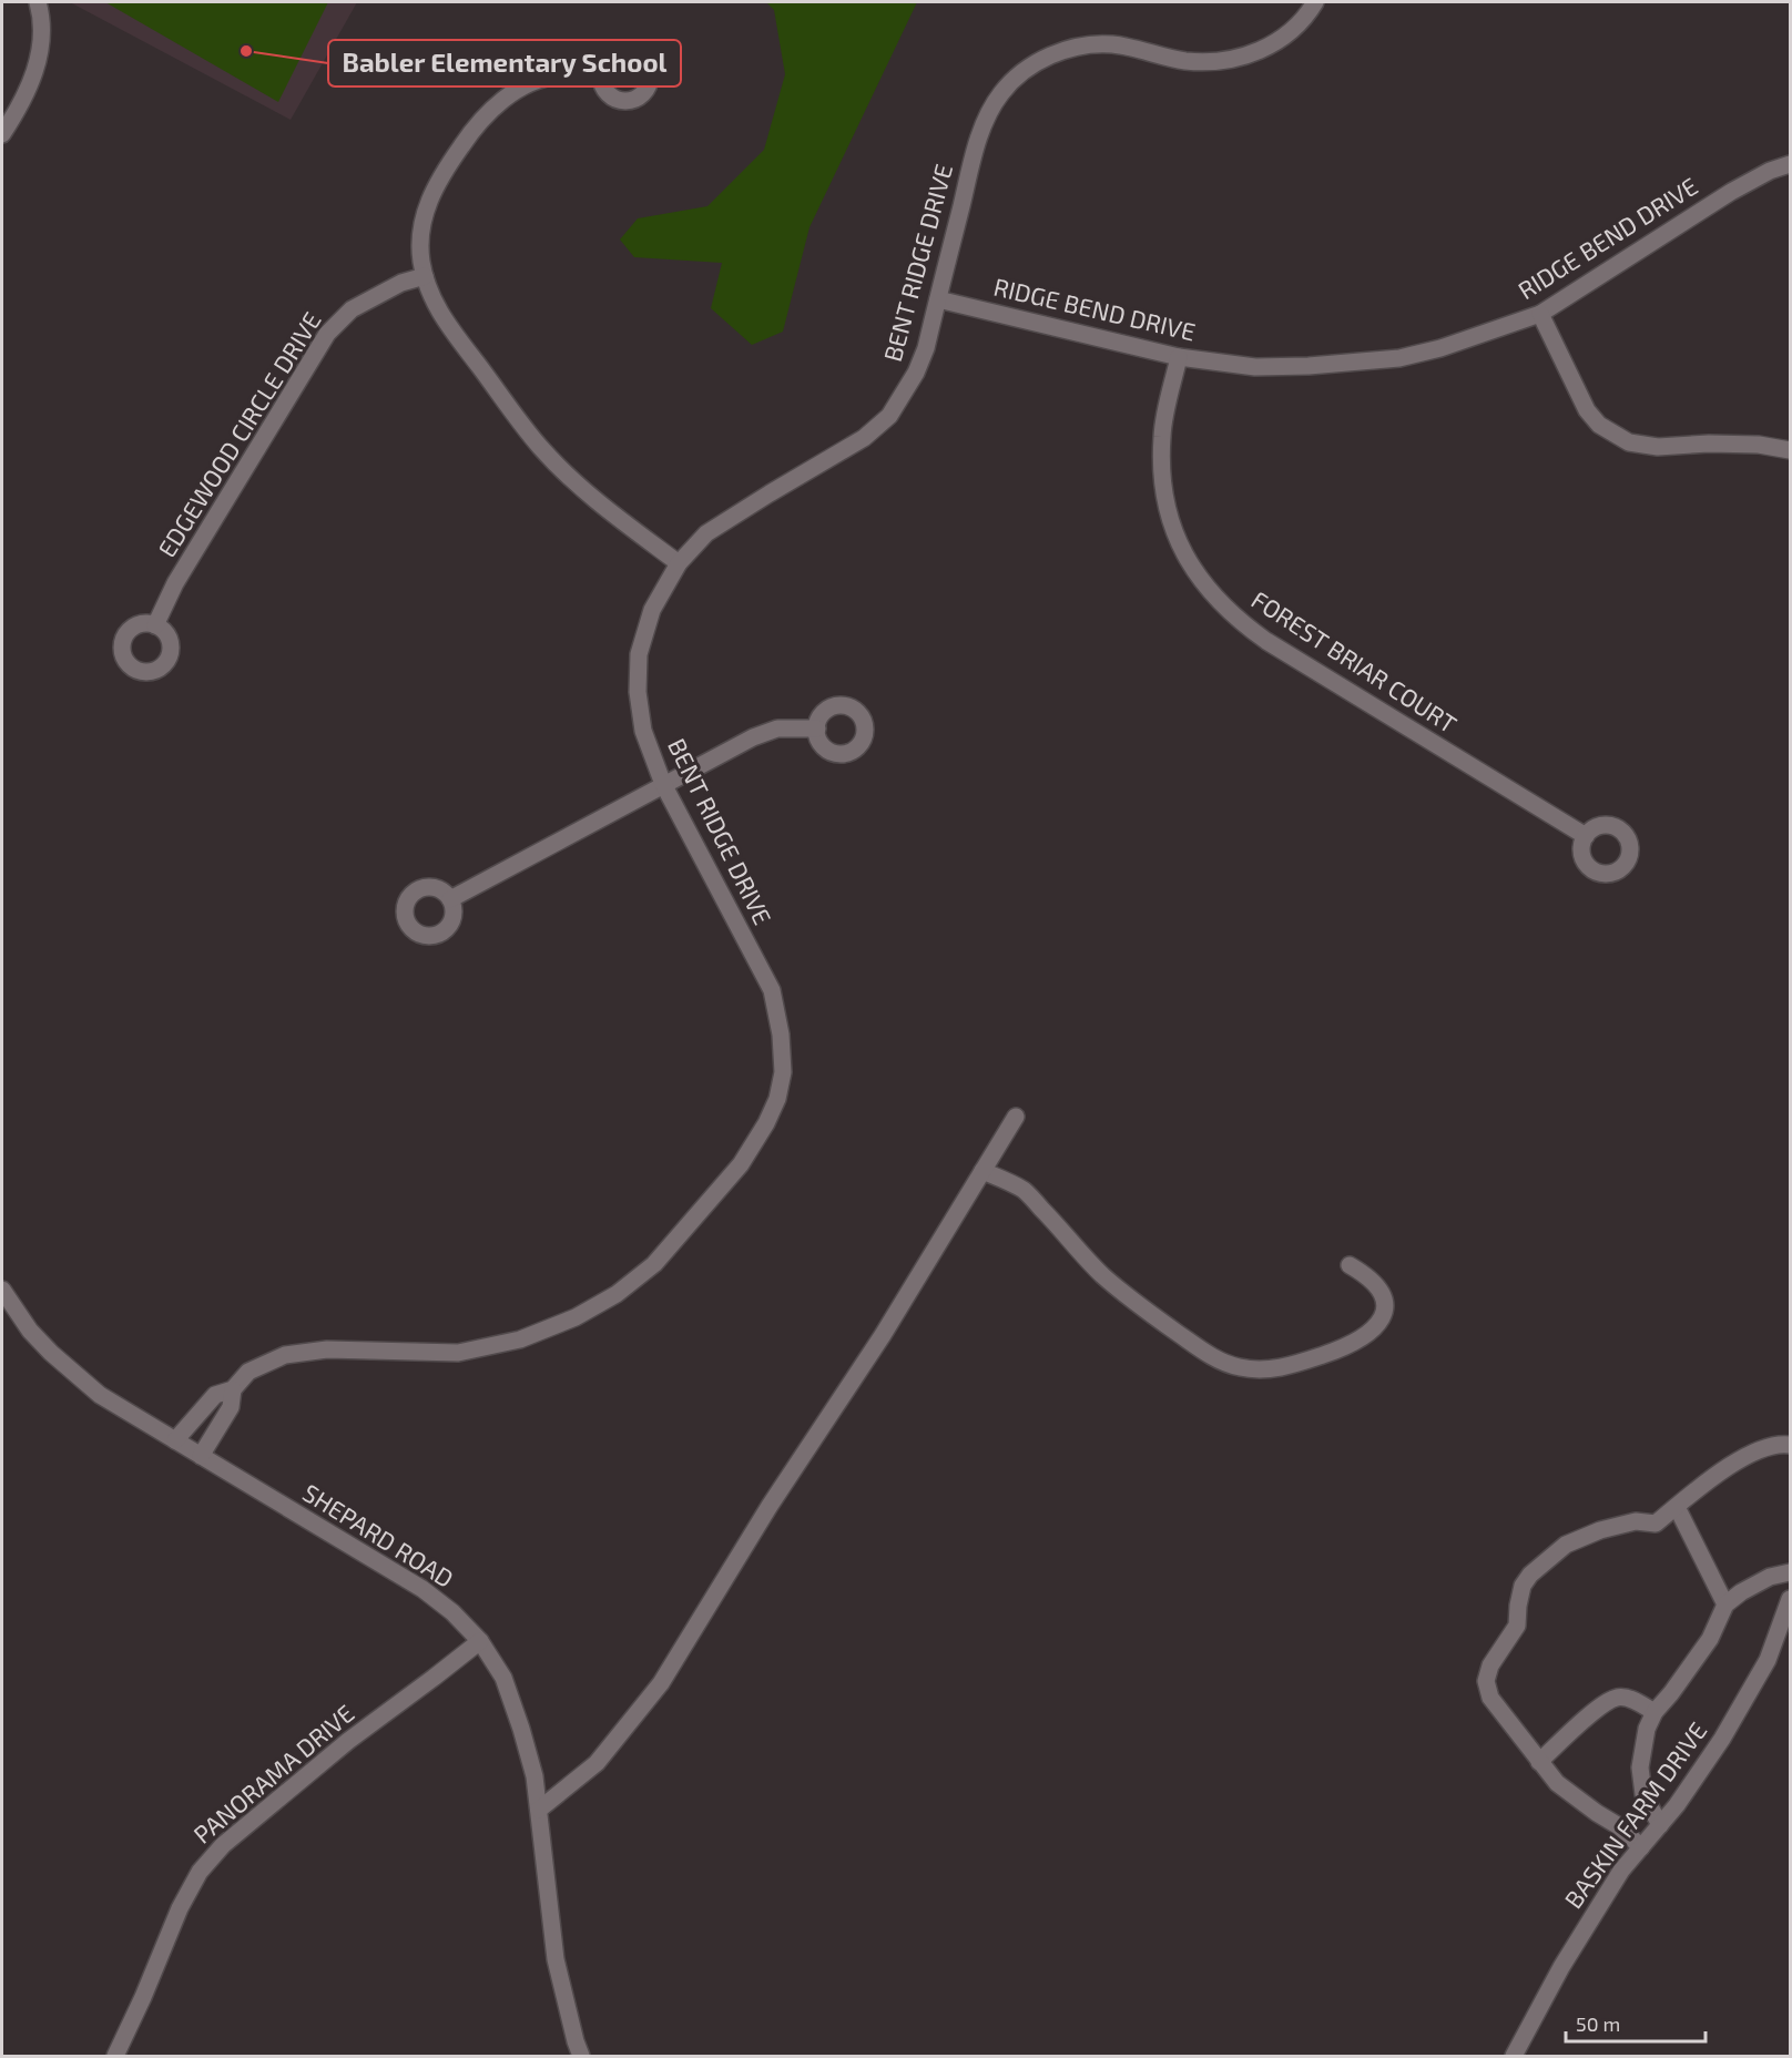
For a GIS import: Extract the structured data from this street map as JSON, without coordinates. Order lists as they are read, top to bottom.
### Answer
{
  "streets": {
    "street": [
      "RIDGE BEND DRIVE",
      "BENT RIDGE DRIVE",
      "EDGEWOOD CIRCLE DRIVE",
      "FOREST BRIAR COURT",
      "SHEPARD ROAD",
      "PANORAMA DRIVE",
      "BASKIN FARM DRIVE"
    ]
  },
  "crossings": [
    ["RIDGE BEND DRIVE", "BENT RIDGE DRIVE"],
    ["RIDGE BEND DRIVE", "FOREST BRIAR COURT"],
    ["BENT RIDGE DRIVE", "SHEPARD ROAD"],
    ["SHEPARD ROAD", "PANORAMA DRIVE"]
  ],
  "places": ["Babler Elementary School"],
  "scale_bar": "50 m"
}
